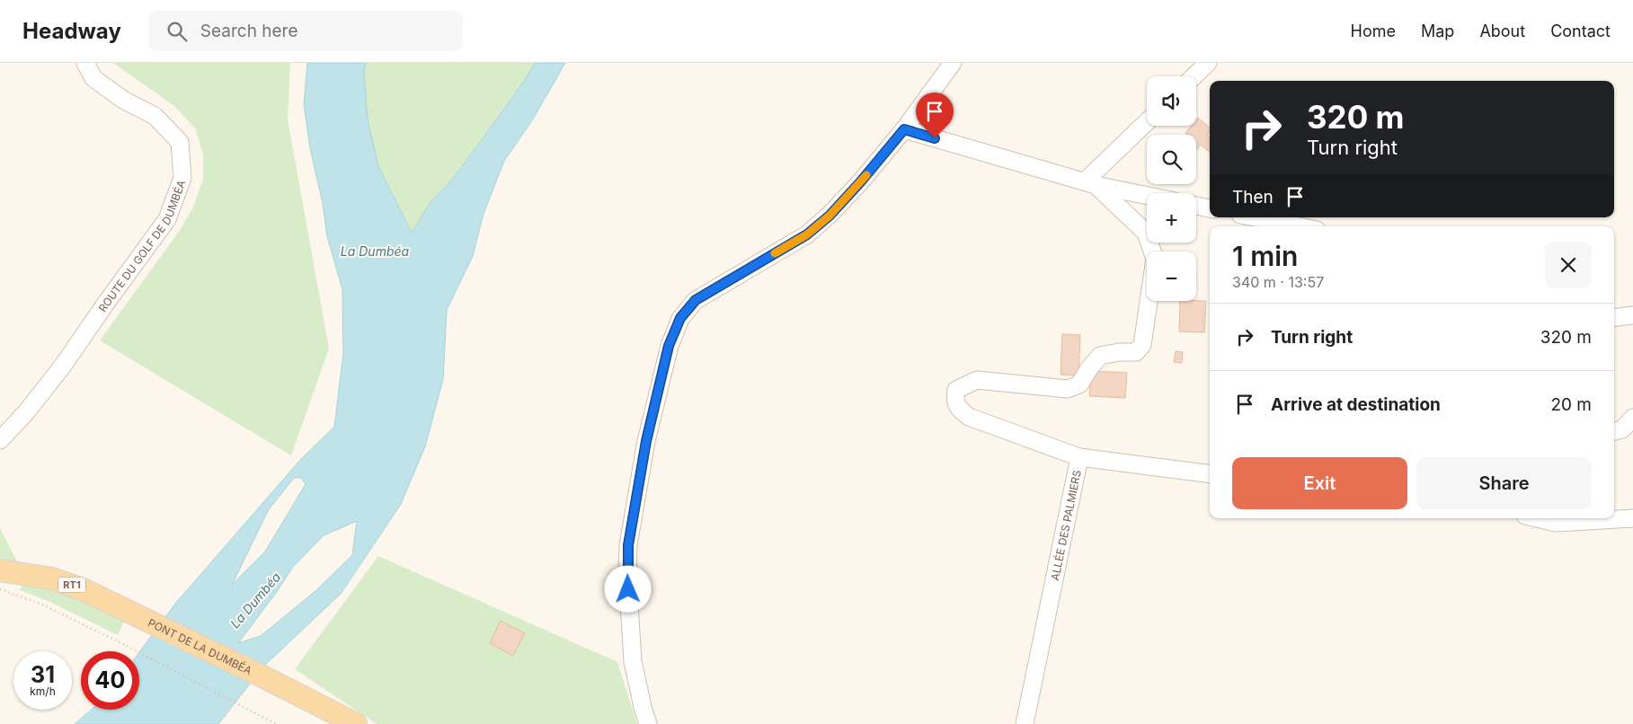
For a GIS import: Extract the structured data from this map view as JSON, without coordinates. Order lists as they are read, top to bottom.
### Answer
{
  "streets": {
    "main road": ["RT1", "PONT DE LA DUMBÉA"],
    "street": ["ROUTE DU GOLF DE DUMBÉA", "ALLÉE DES PALMIERS"]
  },
  "water": ["La Dumbéa"],
  "page": {
    "header": "Headway",
    "search": "Search here",
    "nav": [
      "Home",
      "Map",
      "About",
      "Contact"
    ],
    "map_buttons": ["+", "−"],
    "turn": ["320 m", "Turn right"],
    "then": "Then",
    "heading": ["1 min", "340 m · 13:57"],
    "list": [
      {
        "name": "Turn right",
        "value": "320 m"
      },
      {
        "name": "Arrive at destination",
        "value": "20 m"
      }
    ],
    "buttons": ["Exit", "Share"],
    "speed": "31 km/h",
    "limit": "40"
  }
}
